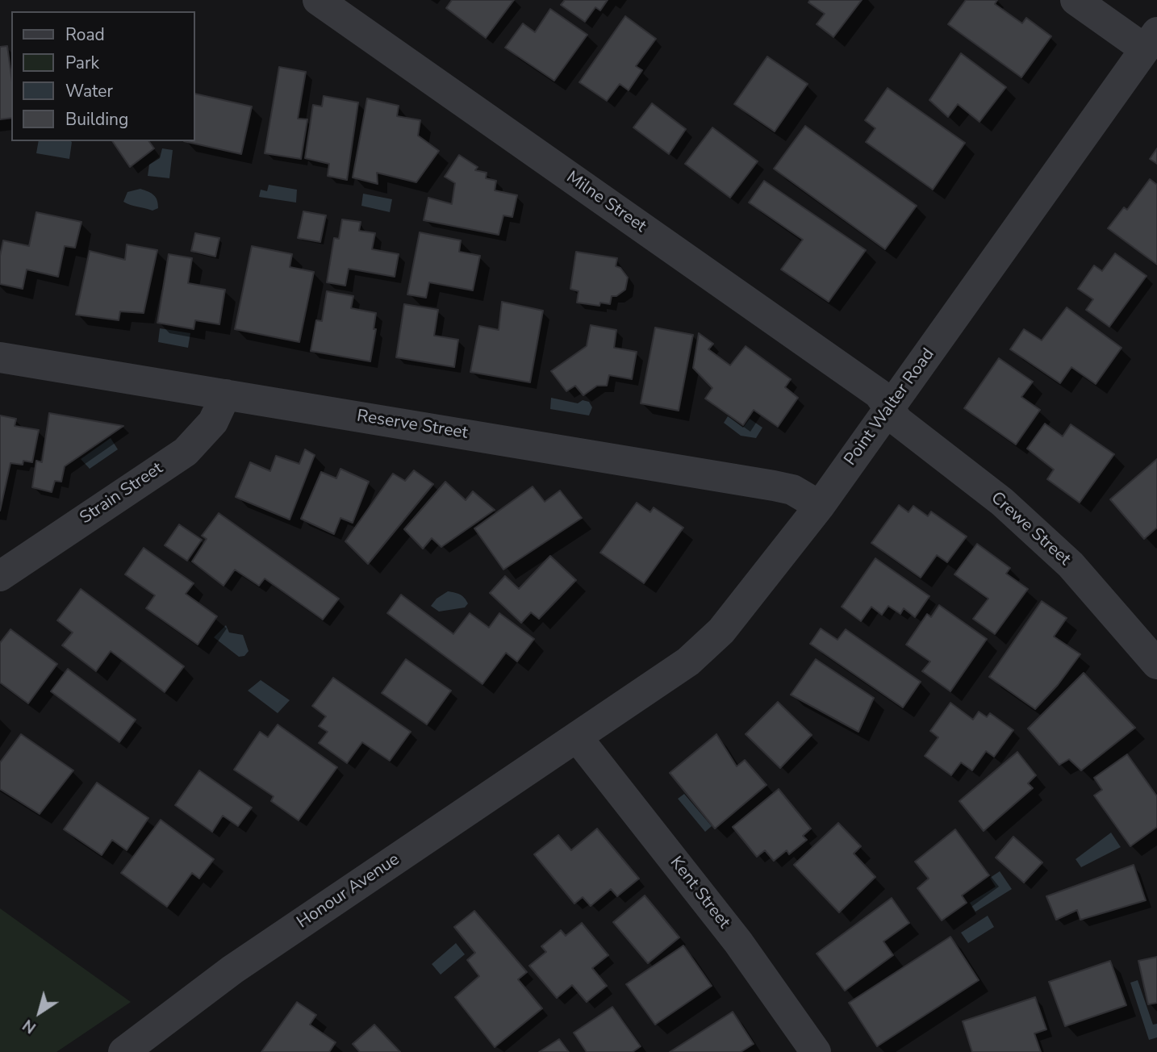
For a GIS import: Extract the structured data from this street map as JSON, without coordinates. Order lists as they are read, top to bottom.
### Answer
{
  "streets": {
    "street": [
      "Milne Street",
      "Point Walter Road",
      "Reserve Street",
      "Strain Street",
      "Crewe Street",
      "Honour Avenue",
      "Kent Street"
    ]
  },
  "crossings": [
    ["Milne Street", "Point Walter Road"],
    ["Milne Street", "Crewe Street"],
    ["Point Walter Road", "Reserve Street"],
    ["Point Walter Road", "Crewe Street"],
    ["Point Walter Road", "Honour Avenue"],
    ["Point Walter Road", "Kent Street"],
    ["Reserve Street", "Strain Street"],
    ["Honour Avenue", "Kent Street"]
  ],
  "legend": [
    "Road",
    "Park",
    "Water",
    "Building"
  ],
  "north": "bottom left"
}
